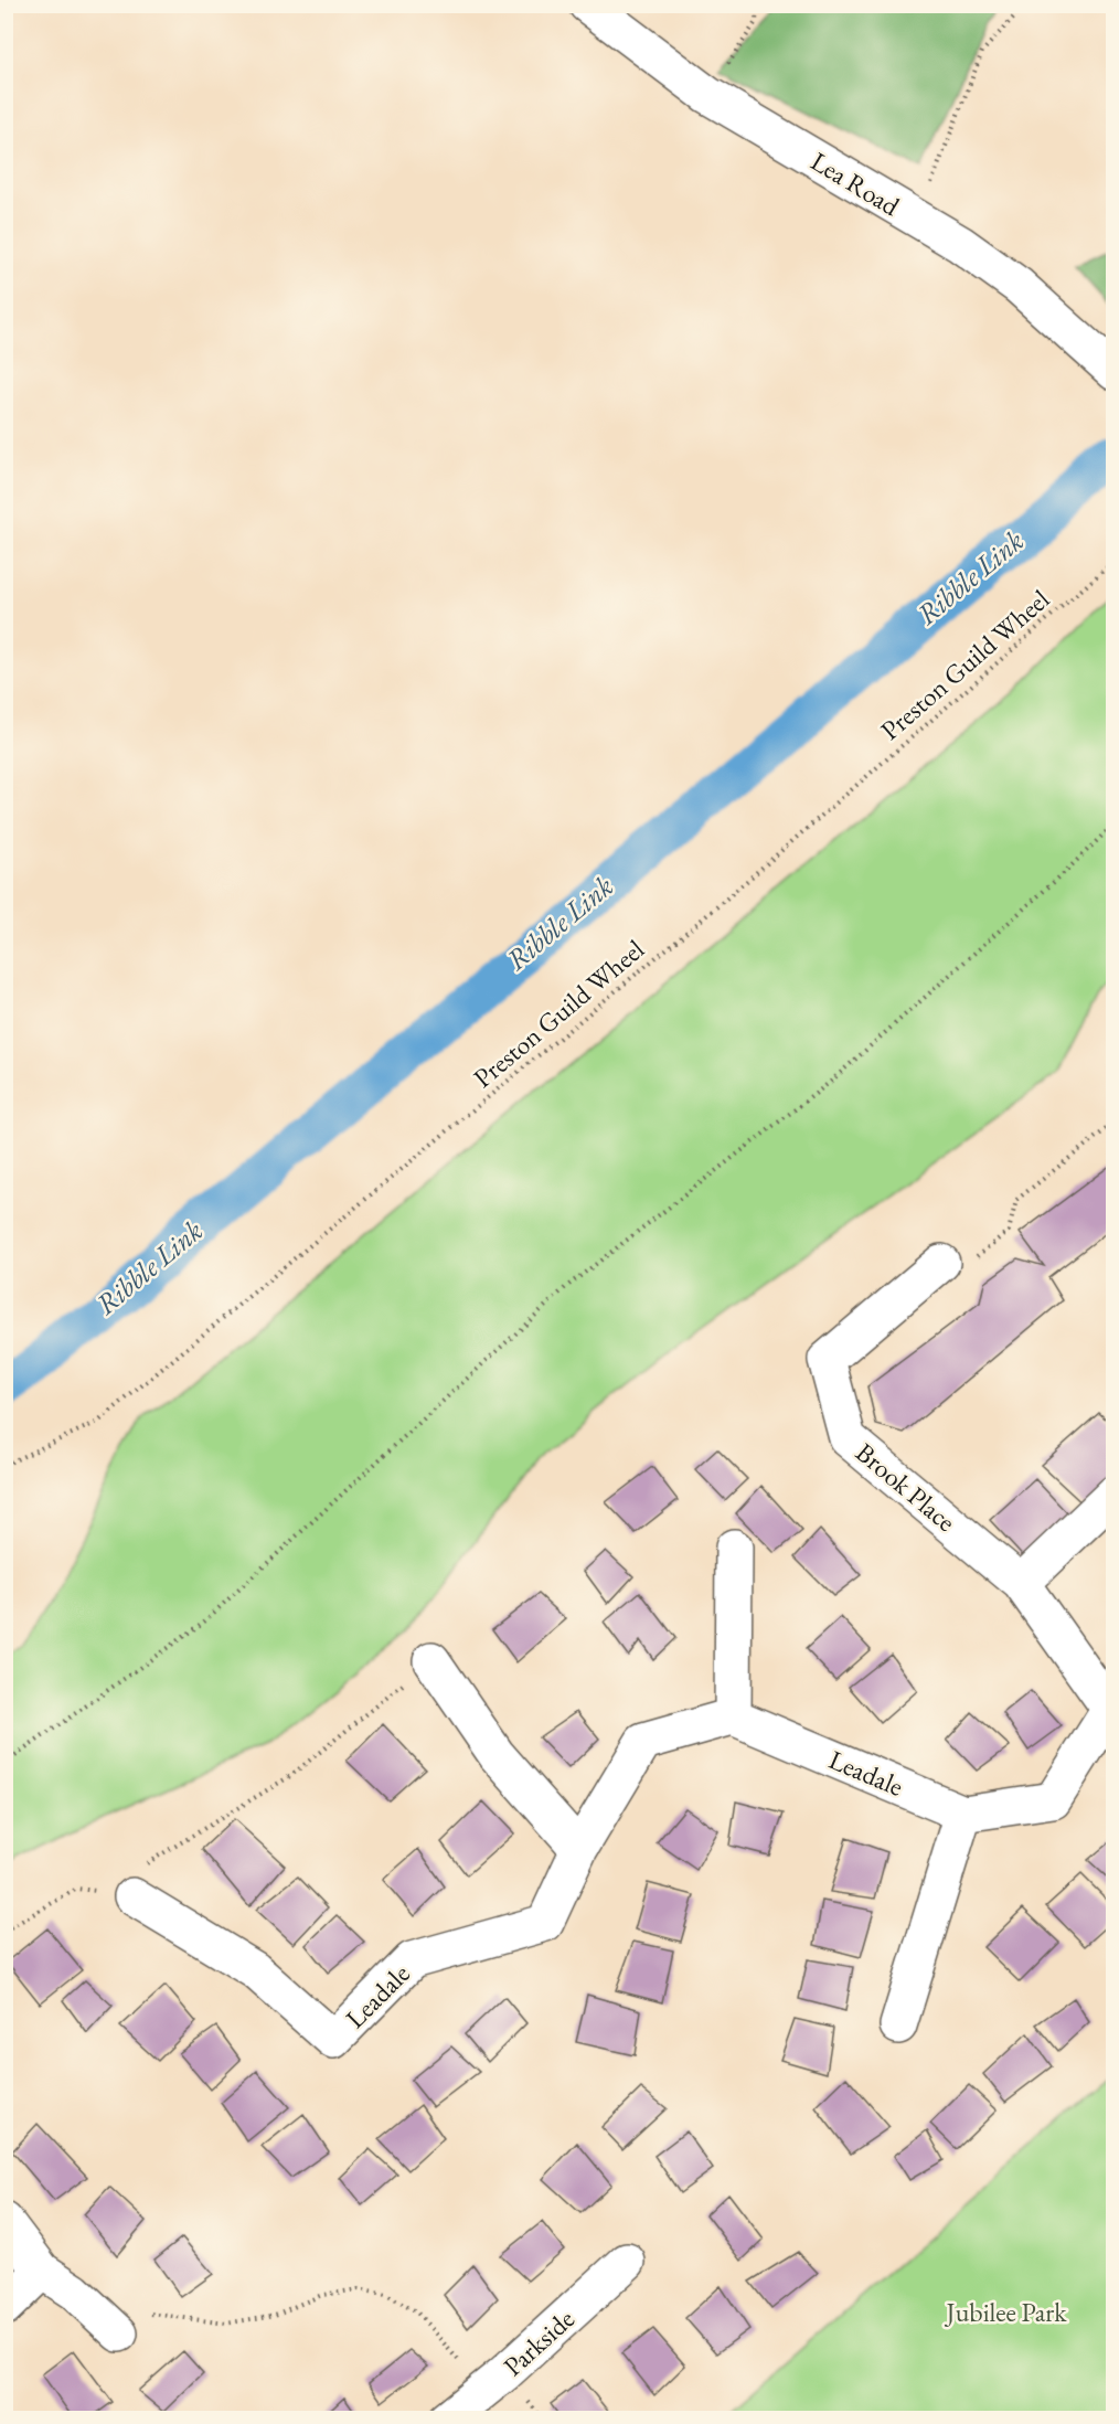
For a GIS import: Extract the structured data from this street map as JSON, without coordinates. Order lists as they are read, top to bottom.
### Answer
{
  "streets": {
    "street": [
      "Lea Road",
      "Brook Place",
      "Leadale",
      "Parkside"
    ],
    "path": ["Preston Guild Wheel"]
  },
  "water": ["Ribble Link"],
  "parks": ["Jubilee Park"]
}
